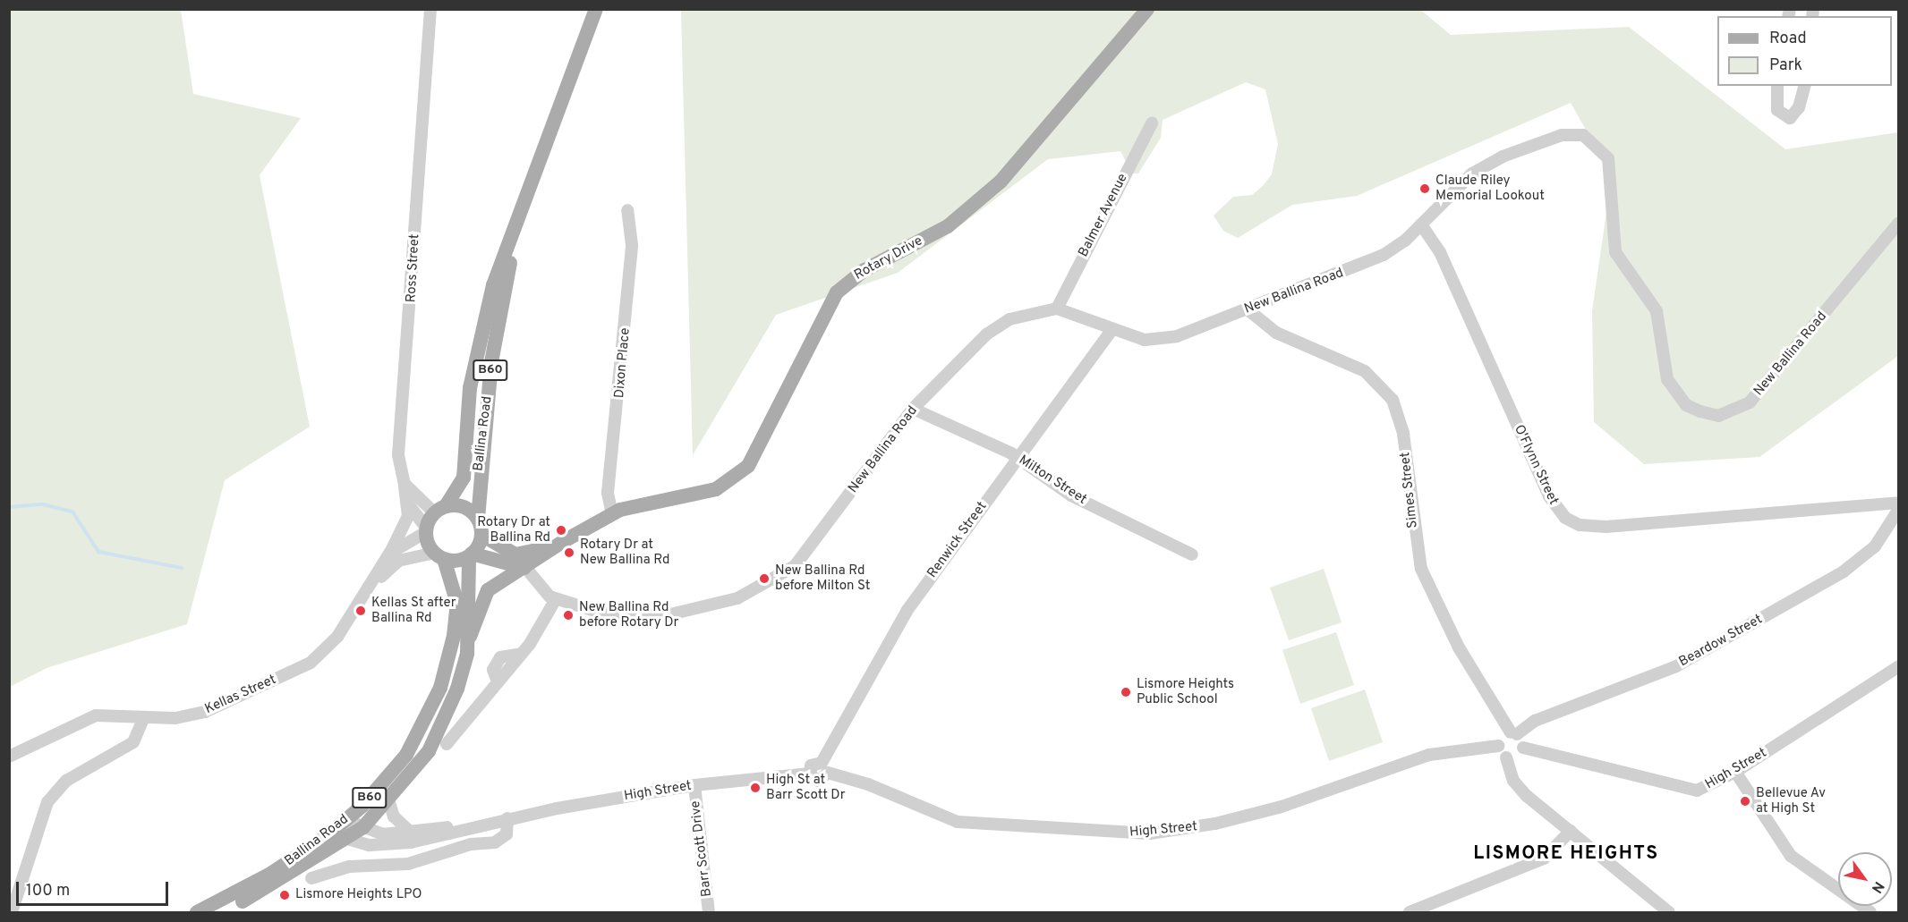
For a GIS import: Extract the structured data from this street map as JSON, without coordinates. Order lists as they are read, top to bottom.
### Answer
{
  "streets": {
    "main road": ["Rotary Drive", "B60", "Ballina Road"],
    "street": [
      "Balmer Avenue",
      "Ross Street",
      "New Ballina Road",
      "Dixon Place",
      "O'Flynn Street",
      "Milton Street",
      "Simes Street",
      "Renwick Street",
      "Beardow Street",
      "Kellas Street",
      "High Street",
      "Barr Scott Drive"
    ]
  },
  "crossings": [
    ["Balmer Avenue", "New Ballina Road"],
    ["Rotary Drive", "New Ballina Road"],
    ["Rotary Drive", "Dixon Place"],
    ["Rotary Drive", "Ballina Road"],
    ["New Ballina Road", "O'Flynn Street"],
    ["New Ballina Road", "Milton Street"],
    ["New Ballina Road", "Simes Street"],
    ["New Ballina Road", "Renwick Street"],
    ["B60", "Ballina Road"],
    ["B60", "Kellas Street"],
    ["Ballina Road", "Kellas Street"],
    ["Milton Street", "Renwick Street"],
    ["Simes Street", "Beardow Street"],
    ["Simes Street", "High Street"],
    ["Renwick Street", "High Street"],
    ["Beardow Street", "High Street"],
    ["High Street", "Barr Scott Drive"]
  ],
  "districts": ["LISMORE HEIGHTS"],
  "places": [
    "Claude Riley Memorial Lookout",
    "Rotary Dr at Ballina Rd",
    "Rotary Dr at New Ballina Rd",
    "New Ballina Rd before Milton St",
    "Kellas St after Ballina Rd",
    "New Ballina Rd before Rotary Dr",
    "Lismore Heights Public School",
    "High St at Barr Scott Dr",
    "Bellevue Av at High St",
    "Lismore Heights LPO"
  ],
  "legend": ["Road", "Park"],
  "scale_bar": "100 m",
  "north": "bottom right"
}
